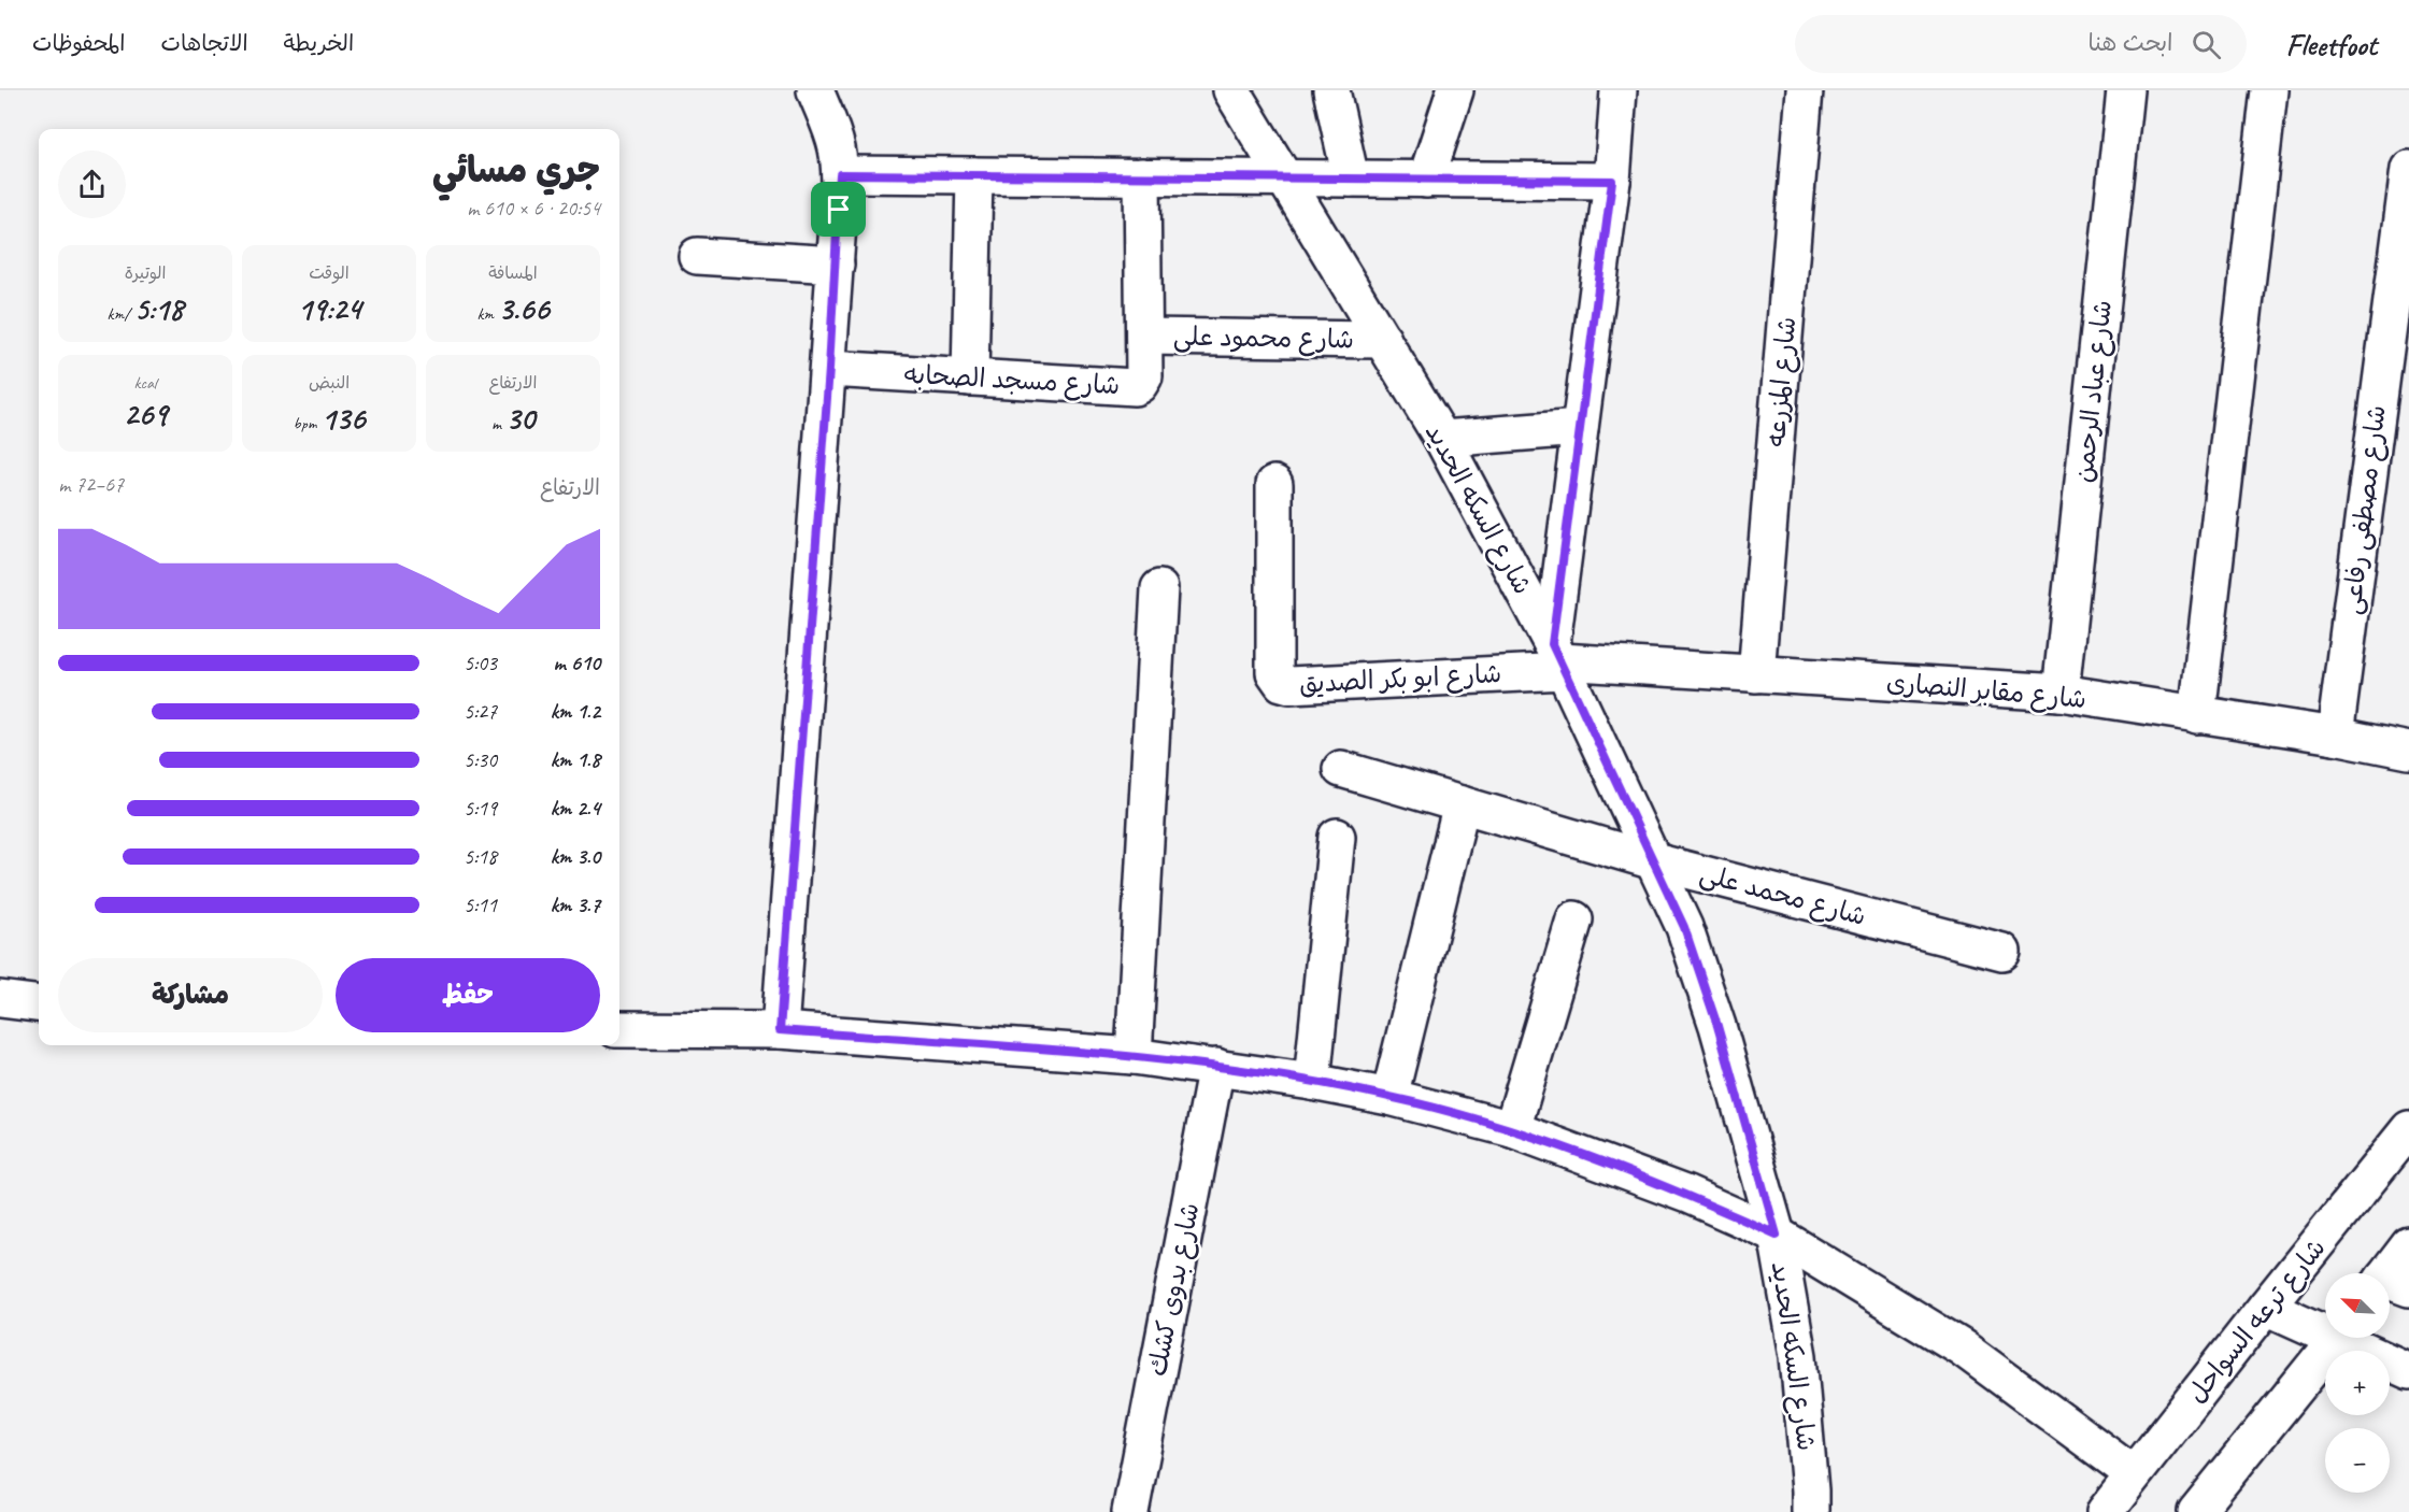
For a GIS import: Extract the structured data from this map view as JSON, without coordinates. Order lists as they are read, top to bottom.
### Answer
{
  "streets": {
    "street": [
      "شارع محمود على",
      "شارع مسجد الصحابه",
      "شارع المزرعه",
      "شارع عباد الرحمن",
      "شارع السكه الحديد",
      "شارع مصطفى رفاعى",
      "شارع ابو بكر الصديق",
      "شارع مقابر النصارى",
      "شارع محمد على",
      "شارع بدوى كشك",
      "شارع ترعه السواحل"
    ]
  },
  "crossings": [
    ["شارع محمود على", "شارع مسجد الصحابه"],
    ["شارع محمود على", "شارع السكه الحديد"],
    ["شارع المزرعه", "شارع مقابر النصارى"],
    ["شارع عباد الرحمن", "شارع مقابر النصارى"],
    ["شارع السكه الحديد", "شارع ابو بكر الصديق"],
    ["شارع السكه الحديد", "شارع مقابر النصارى"],
    ["شارع السكه الحديد", "شارع محمد على"],
    ["شارع مصطفى رفاعى", "شارع مقابر النصارى"],
    ["شارع ابو بكر الصديق", "شارع مقابر النصارى"]
  ],
  "north": "top left",
  "page": {
    "header": "Fleetfoot",
    "search": "ابحث هنا",
    "nav": ["الخريطة", "الاتجاهات", "المحفوظات"],
    "heading": ["جري مسائي", "20:54 · 6 × 610 m"],
    "stats": [
      ["المسافة", "3.66 km"],
      ["الوقت", "19:24"],
      ["الوتيرة", "5:18 /km"],
      ["الارتفاع", "30 m"],
      ["النبض", "136 bpm"],
      ["kcal", "269"]
    ],
    "chart": ["الارتفاع", "67–72 m"],
    "list": [
      {
        "name": "610 m",
        "note": "5:03"
      },
      {
        "name": "1.2 km",
        "note": "5:27"
      },
      {
        "name": "1.8 km",
        "note": "5:30"
      },
      {
        "name": "2.4 km",
        "note": "5:19"
      },
      {
        "name": "3.0 km",
        "note": "5:18"
      },
      {
        "name": "3.7 km",
        "note": "5:11"
      }
    ],
    "buttons": ["حفظ", "مشاركة"],
    "map_buttons": ["+", "−"]
  }
}
